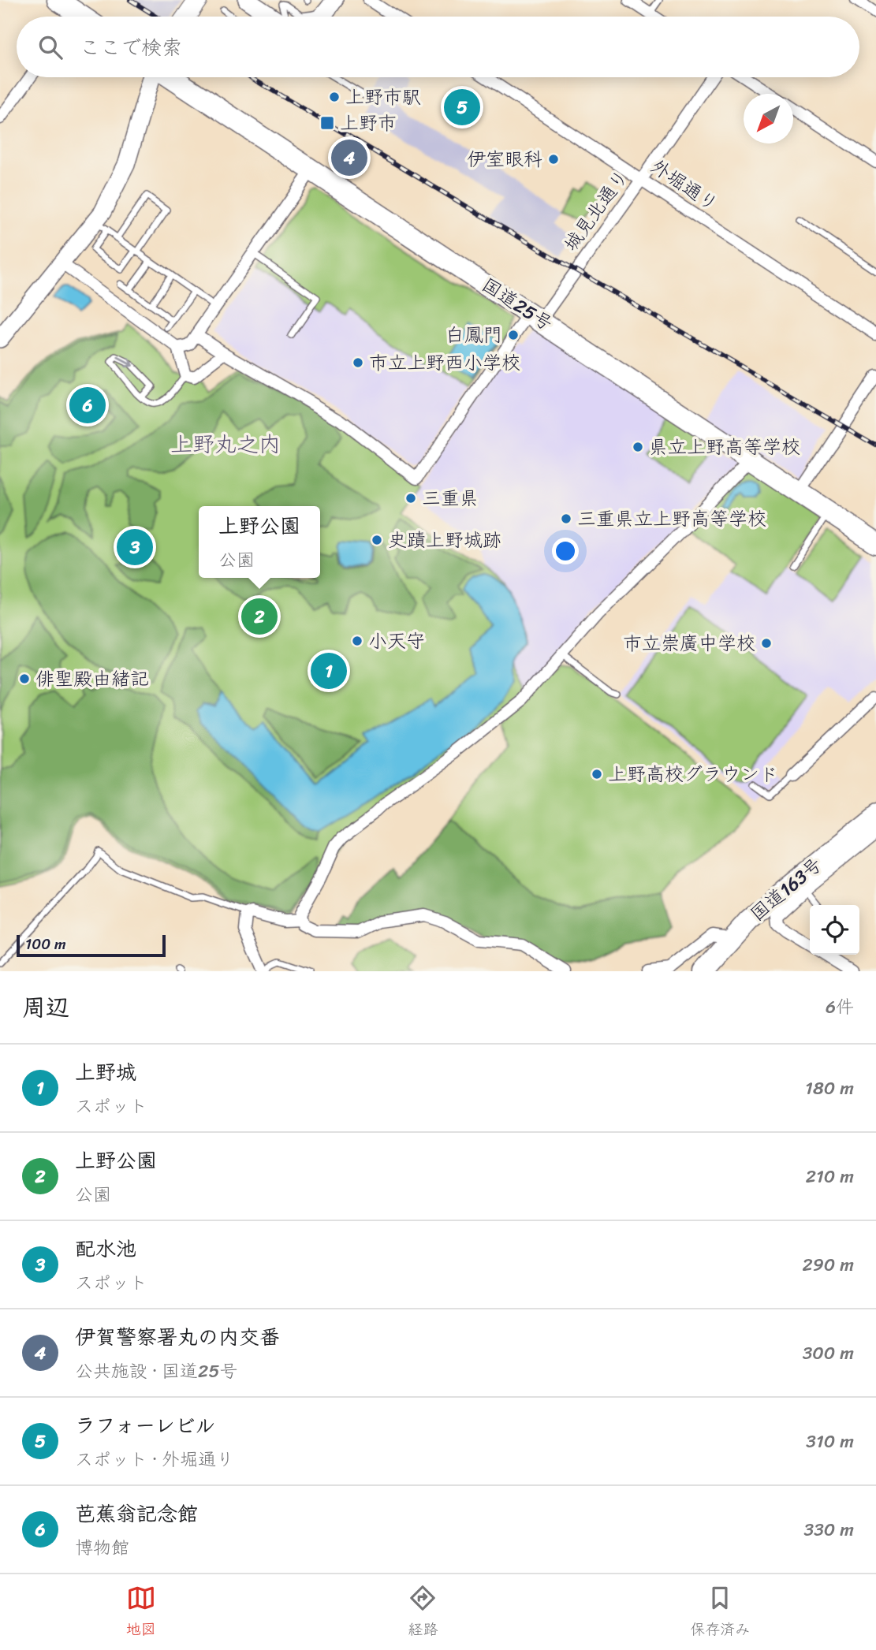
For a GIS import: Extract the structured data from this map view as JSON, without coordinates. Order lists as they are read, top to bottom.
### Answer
{
  "streets": {
    "highway": ["国道25号", "国道163号"],
    "street": ["外堀通り", "城見北通り"]
  },
  "crossings": [
    ["外堀通り", "城見北通り"],
    ["城見北通り", "国道25号"]
  ],
  "districts": ["上野丸之内"],
  "places": {
    "other": [
      "上野市駅",
      "伊室眼科",
      "白鳳門",
      "市立上野西小学校",
      "県立上野高等学校",
      "三重県",
      "三重県立上野高等学校",
      "史蹟上野城跡",
      "小天守",
      "市立崇廣中学校",
      "俳聖殿由緒記",
      "上野高校グラウンド"
    ],
    "transit": ["上野市"]
  },
  "scale_bar": "100 m",
  "north": "bottom left",
  "page": {
    "search": "ここで検索",
    "pins": [
      "5",
      "4",
      "6",
      "3",
      "2",
      "1"
    ],
    "popup": ["上野公園", "公園"],
    "scale": "100 m",
    "heading": ["周辺", "6件"],
    "list": [
      {
        "mark": "1",
        "name": "上野城",
        "note": "スポット",
        "value": "180 m"
      },
      {
        "mark": "2",
        "name": "上野公園",
        "note": "公園",
        "value": "210 m"
      },
      {
        "mark": "3",
        "name": "配水池",
        "note": "スポット",
        "value": "290 m"
      },
      {
        "mark": "4",
        "name": "伊賀警察署丸の内交番",
        "note": "公共施設 · 国道25号",
        "value": "300 m"
      },
      {
        "mark": "5",
        "name": "ラフォーレビル",
        "note": "スポット · 外堀通り",
        "value": "310 m"
      },
      {
        "mark": "6",
        "name": "芭蕉翁記念館",
        "note": "博物館",
        "value": "330 m"
      }
    ],
    "nav": ["地図", "経路", "保存済み"]
  }
}
